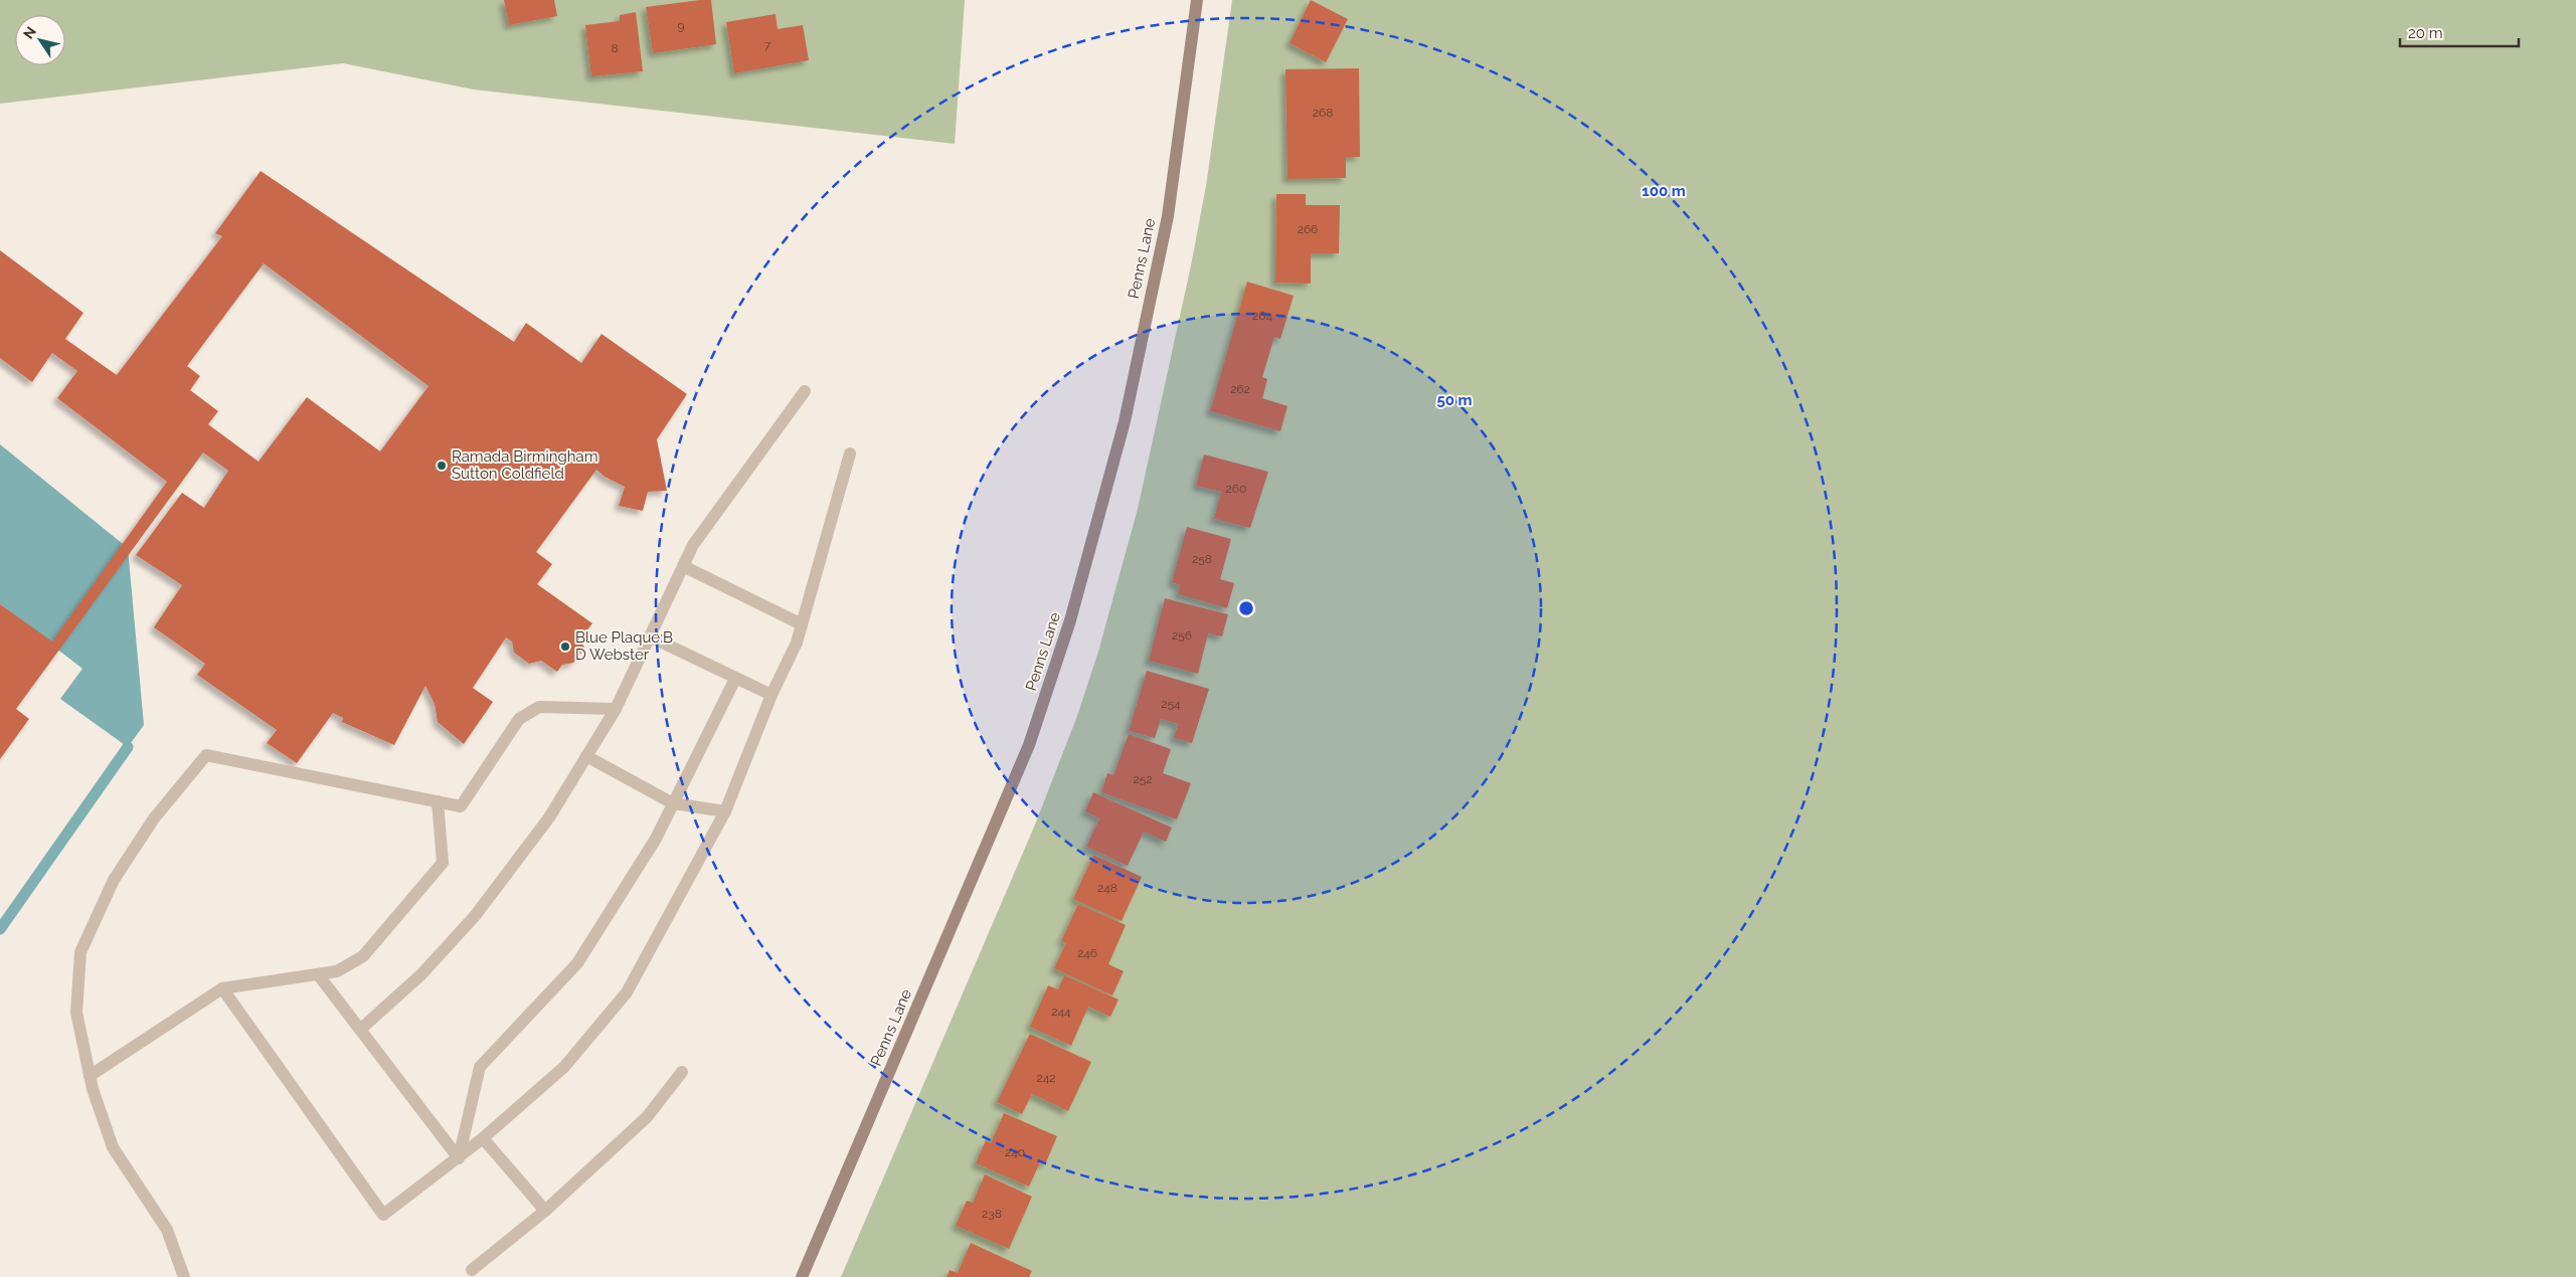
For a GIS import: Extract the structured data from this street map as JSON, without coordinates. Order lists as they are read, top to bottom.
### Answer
{
  "streets": {
    "main road": ["Penns Lane"]
  },
  "places": ["Ramada Birmingham Sutton Coldfield", "Blue Plaque:B D Webster"],
  "house_numbers": [
    "9",
    "7",
    "8",
    "268",
    "266",
    "264",
    "262",
    "260",
    "258",
    "256",
    "254",
    "252",
    "248",
    "246",
    "244",
    "242",
    "240",
    "238"
  ],
  "scale_bar": "20 m",
  "north": "top left",
  "rings": ["100 m", "50 m"]
}
